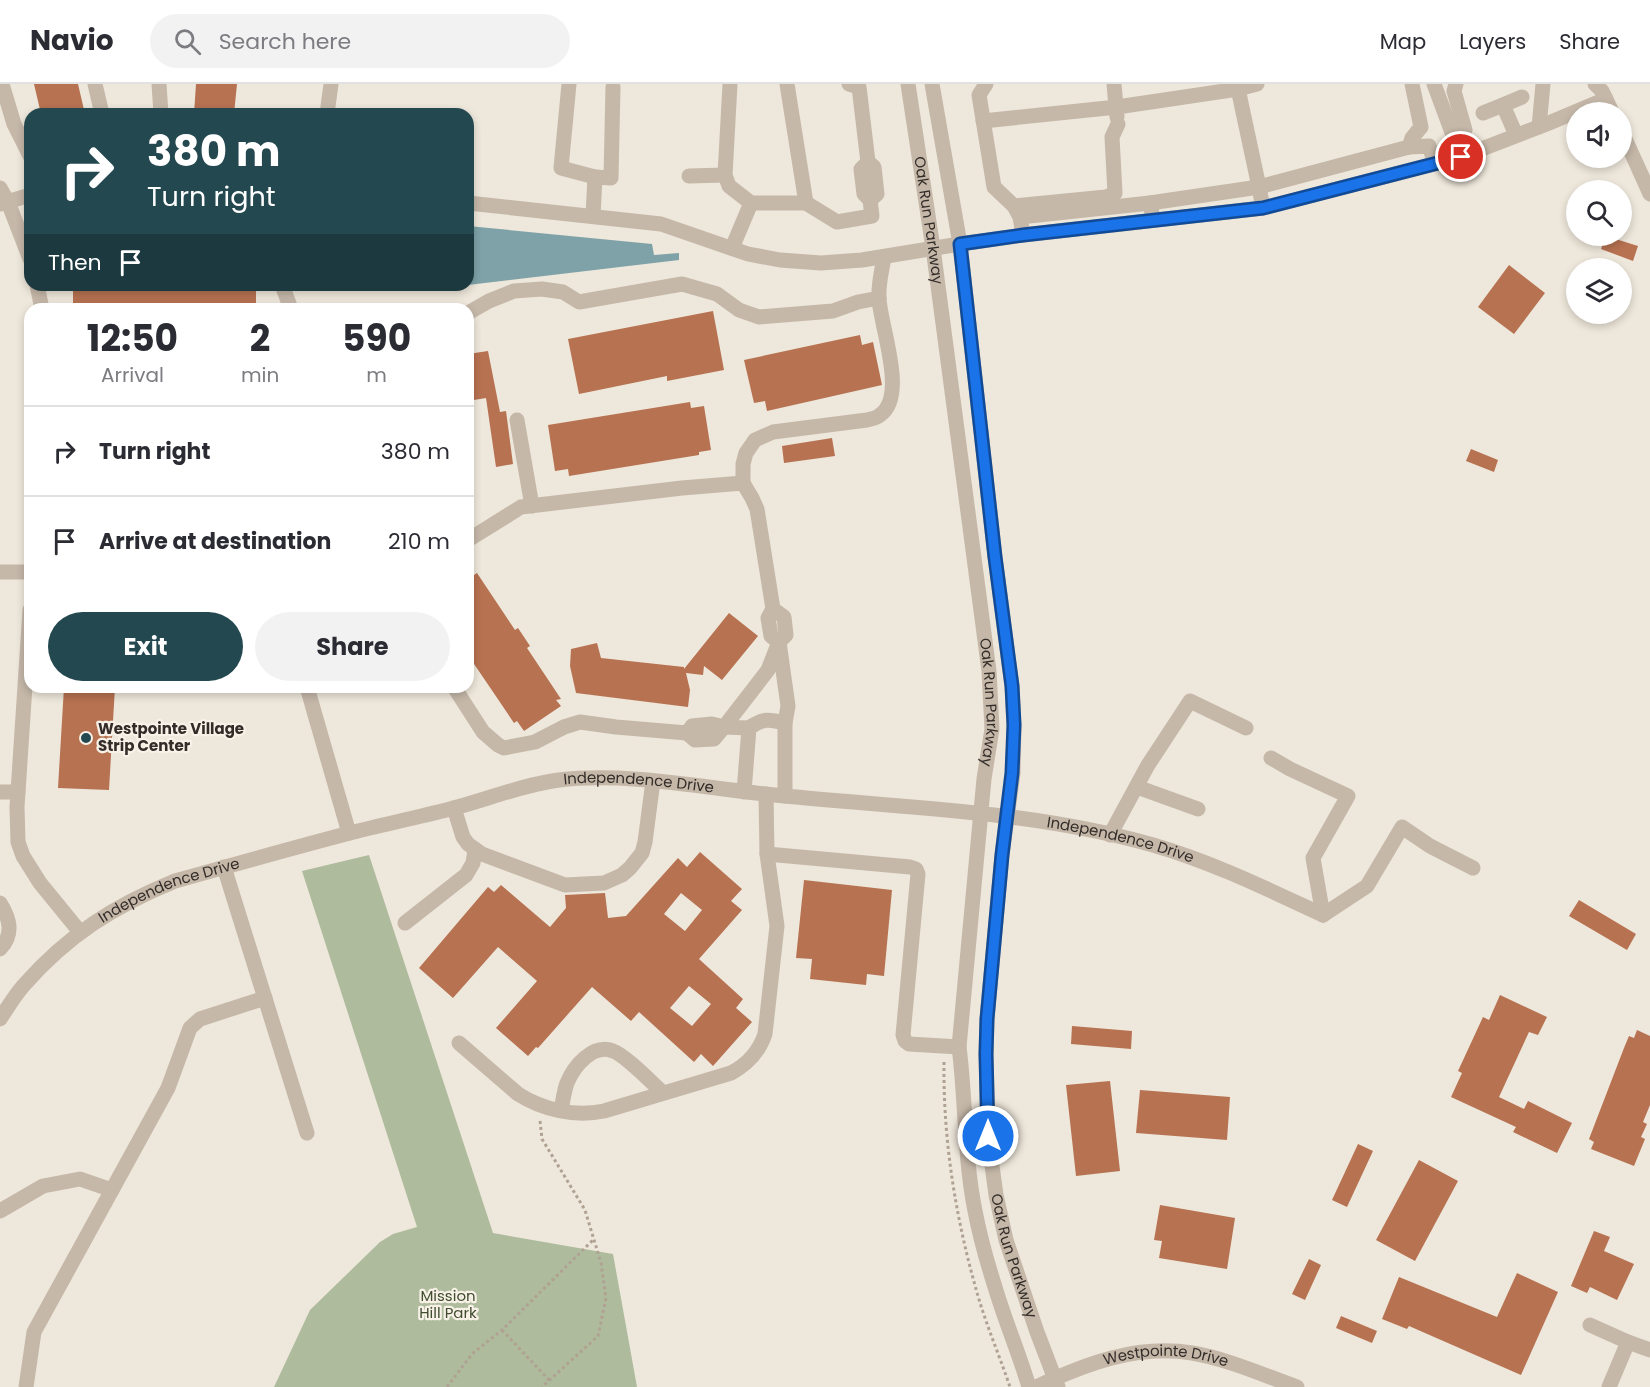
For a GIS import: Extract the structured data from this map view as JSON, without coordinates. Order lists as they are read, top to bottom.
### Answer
{
  "streets": {
    "street": ["Oak Run Parkway", "Independence Drive", "Westpointe Drive"]
  },
  "crossings": [
    ["Oak Run Parkway", "Independence Drive"],
    ["Oak Run Parkway", "Westpointe Drive"]
  ],
  "parks": ["Mission Hill Park"],
  "places": ["Westpointe Village Strip Center"],
  "page": {
    "header": "Navio",
    "search": "Search here",
    "nav": ["Map", "Layers", "Share"],
    "turn": ["380 m", "Turn right"],
    "then": "Then",
    "eta": [
      "12:50",
      "Arrival",
      "2",
      "min",
      "590",
      "m"
    ],
    "list": [
      {
        "name": "Turn right",
        "value": "380 m"
      },
      {
        "name": "Arrive at destination",
        "value": "210 m"
      }
    ],
    "buttons": ["Exit", "Share"]
  }
}
